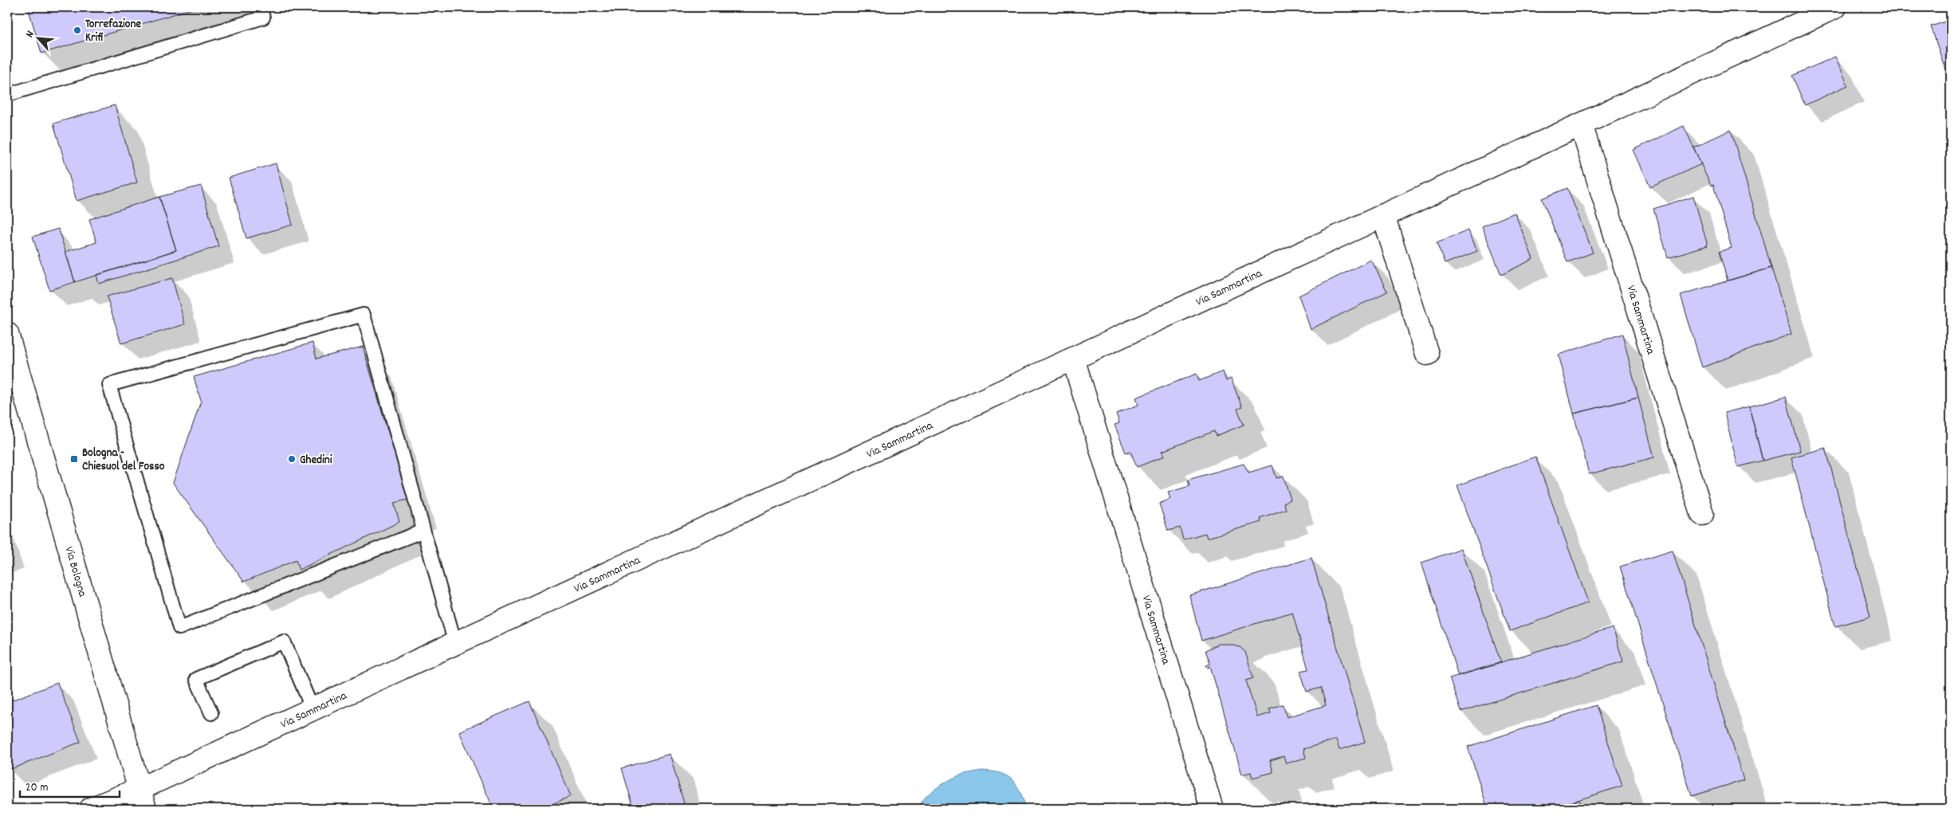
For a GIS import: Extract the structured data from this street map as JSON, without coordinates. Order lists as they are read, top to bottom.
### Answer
{
  "streets": {
    "street": ["Via Sammartina", "Via Bologna"]
  },
  "crossings": [
    ["Via Sammartina", "Via Bologna"]
  ],
  "places": {
    "other": ["Torrefazione Krifi", "Ghedini"],
    "transit": ["Bologna - Chiesuol del Fosso"]
  },
  "scale_bar": "20 m",
  "north": "top left"
}
